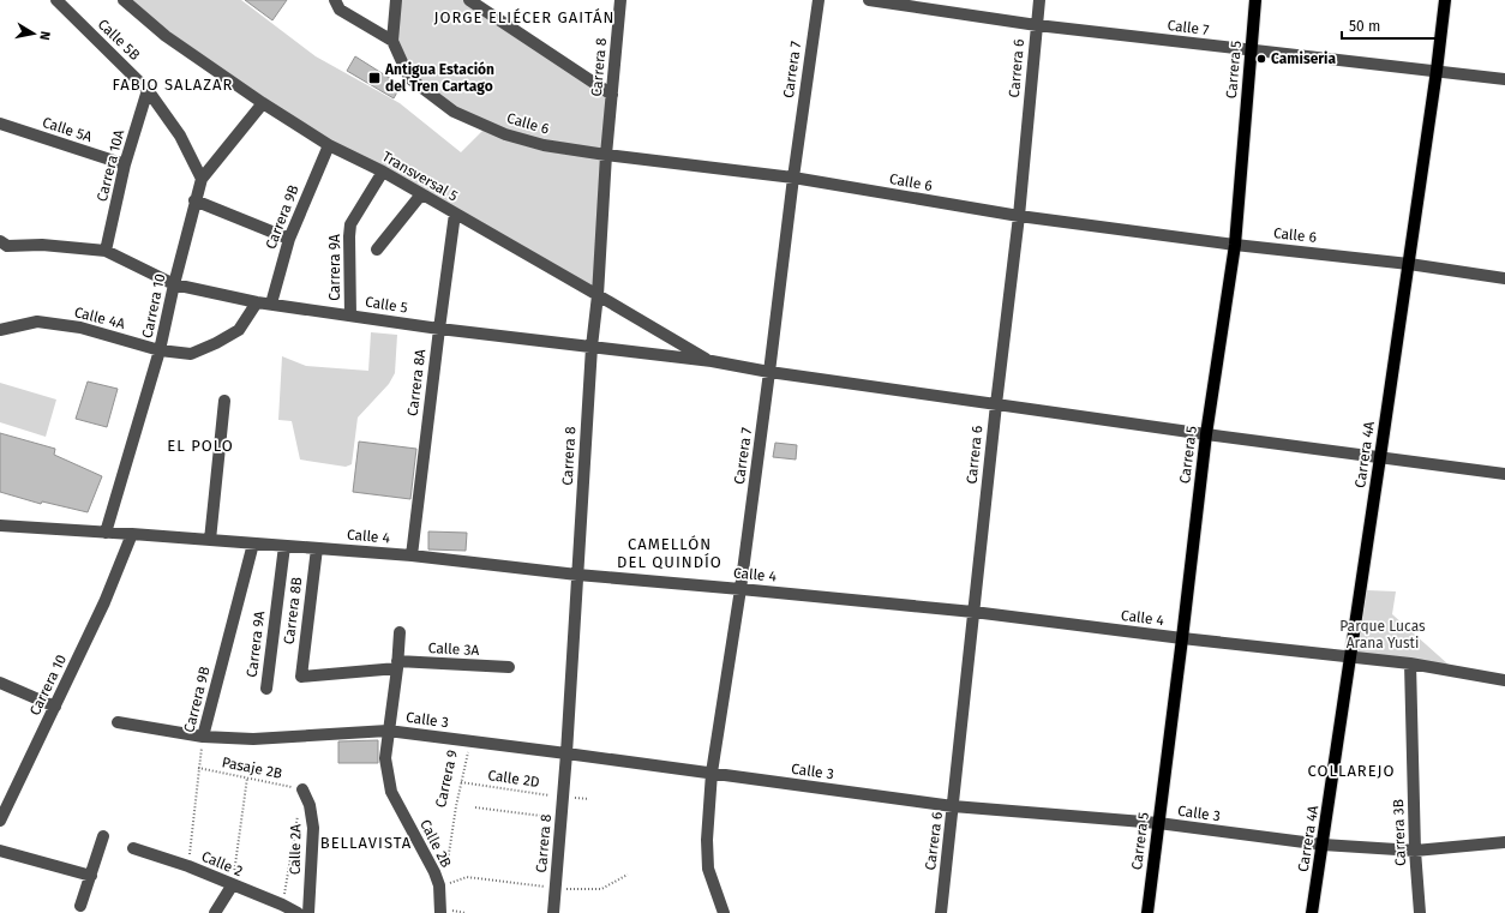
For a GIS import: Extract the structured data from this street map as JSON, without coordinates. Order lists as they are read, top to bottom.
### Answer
{
  "streets": {
    "main road": ["Carrera 5", "Carrera 4A"],
    "street": [
      "Calle 7",
      "Calle 5B",
      "Carrera 8",
      "Carrera 6",
      "Carrera 7",
      "Calle 6",
      "Calle 5A",
      "Carrera 10A",
      "Transversal 5",
      "Carrera 9B",
      "Carrera 9A",
      "Calle 5",
      "Carrera 10",
      "Calle 4A",
      "Carrera 8A",
      "Calle 4",
      "Carrera 8B",
      "Calle 3A",
      "Calle 3",
      "Carrera 3B",
      "Calle 2B",
      "Calle 2A",
      "Calle 2"
    ],
    "path": ["Pasaje 2B", "Carrera 9", "Calle 2D"]
  },
  "crossings": [
    ["Calle 7", "Carrera 6"],
    ["Calle 7", "Carrera 5"],
    ["Calle 7", "Carrera 4A"],
    ["Calle 5B", "Carrera 10A"],
    ["Calle 5B", "Carrera 10"],
    ["Carrera 8", "Calle 6"],
    ["Carrera 8", "Transversal 5"],
    ["Carrera 8", "Calle 5"],
    ["Carrera 8", "Calle 4"],
    ["Carrera 8", "Calle 3"],
    ["Carrera 8", "Calle 2D"],
    ["Carrera 8", "Calle 2B"],
    ["Carrera 6", "Calle 6"],
    ["Carrera 6", "Calle 5"],
    ["Carrera 6", "Calle 4"],
    ["Carrera 6", "Calle 3"],
    ["Carrera 7", "Calle 6"],
    ["Carrera 7", "Calle 5"],
    ["Carrera 7", "Calle 4"],
    ["Carrera 7", "Calle 3"],
    ["Carrera 5", "Calle 6"],
    ["Carrera 5", "Calle 5"],
    ["Carrera 5", "Calle 4"],
    ["Carrera 5", "Calle 3"],
    ["Calle 6", "Carrera 4A"],
    ["Calle 5A", "Carrera 10A"],
    ["Carrera 10A", "Calle 5"],
    ["Transversal 5", "Carrera 9B"],
    ["Transversal 5", "Carrera 9A"],
    ["Transversal 5", "Calle 5"],
    ["Transversal 5", "Carrera 10"],
    ["Transversal 5", "Carrera 8A"],
    ["Carrera 9B", "Calle 5"],
    ["Carrera 9B", "Calle 4"],
    ["Carrera 9B", "Calle 3"],
    ["Carrera 9B", "Pasaje 2B"],
    ["Carrera 9B", "Calle 2"],
    ["Carrera 9A", "Calle 5"],
    ["Carrera 9A", "Calle 4"],
    ["Calle 5", "Carrera 10"],
    ["Calle 5", "Calle 4A"],
    ["Calle 5", "Carrera 8A"],
    ["Calle 5", "Carrera 4A"],
    ["Carrera 10", "Calle 4A"],
    ["Carrera 10", "Calle 4"],
    ["Carrera 8A", "Calle 4"],
    ["Carrera 4A", "Calle 4"],
    ["Carrera 4A", "Calle 3"],
    ["Calle 4", "Carrera 8B"],
    ["Calle 4", "Carrera 3B"],
    ["Carrera 8B", "Calle 3A"],
    ["Calle 3", "Carrera 9"],
    ["Calle 3", "Carrera 3B"],
    ["Calle 3", "Calle 2B"],
    ["Pasaje 2B", "Calle 2A"],
    ["Carrera 9", "Calle 2D"],
    ["Carrera 9", "Calle 2B"]
  ],
  "districts": [
    "JORGE ELIÉCER GAITÁN",
    "FABIO SALAZAR",
    "EL POLO",
    "CAMELLÓN DEL QUINDÍO",
    "COLLAREJO",
    "BELLAVISTA"
  ],
  "parks": ["Parque Lucas Arana Yusti"],
  "places": {
    "other": ["Camiseria"],
    "transit": ["Antigua Estación del Tren Cartago"]
  },
  "scale_bar": "50 m",
  "north": "right"
}
